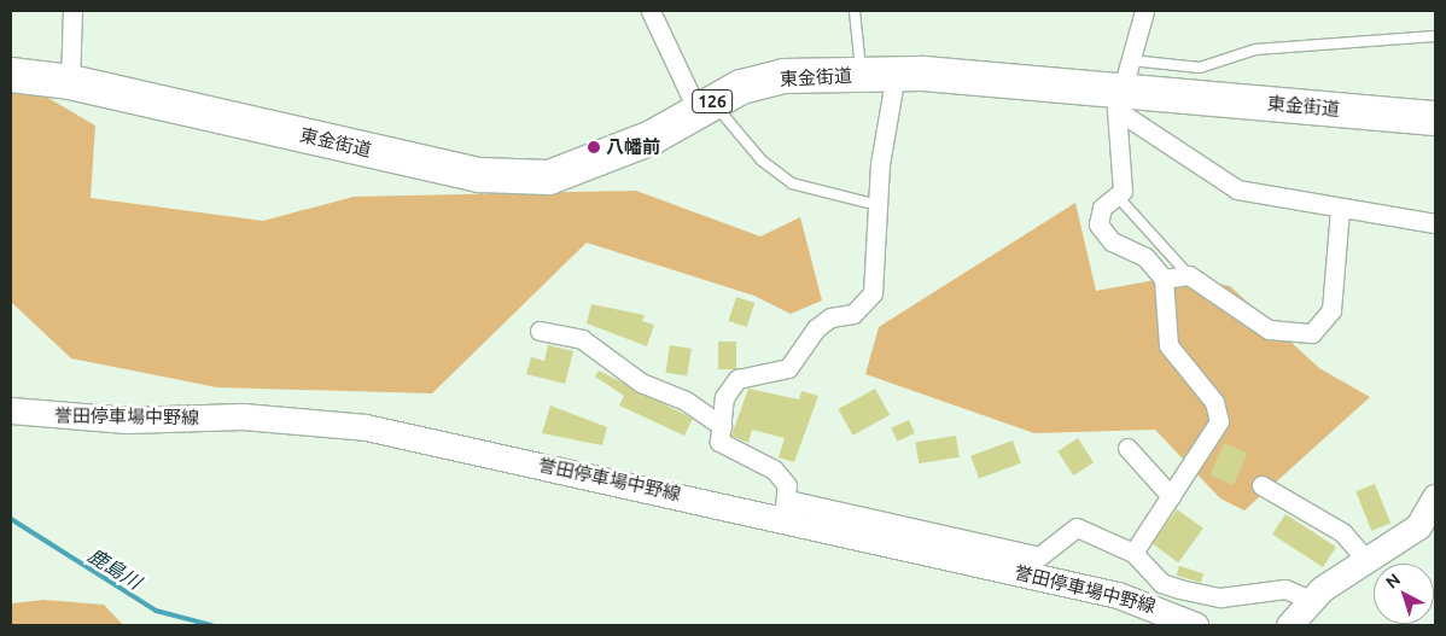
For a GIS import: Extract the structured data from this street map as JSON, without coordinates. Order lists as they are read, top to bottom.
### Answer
{
  "streets": {
    "highway": ["東金街道", "126"],
    "main road": ["誉田停車場中野線"]
  },
  "water": ["鹿島川"],
  "places": ["八幡前"],
  "north": "top left"
}
